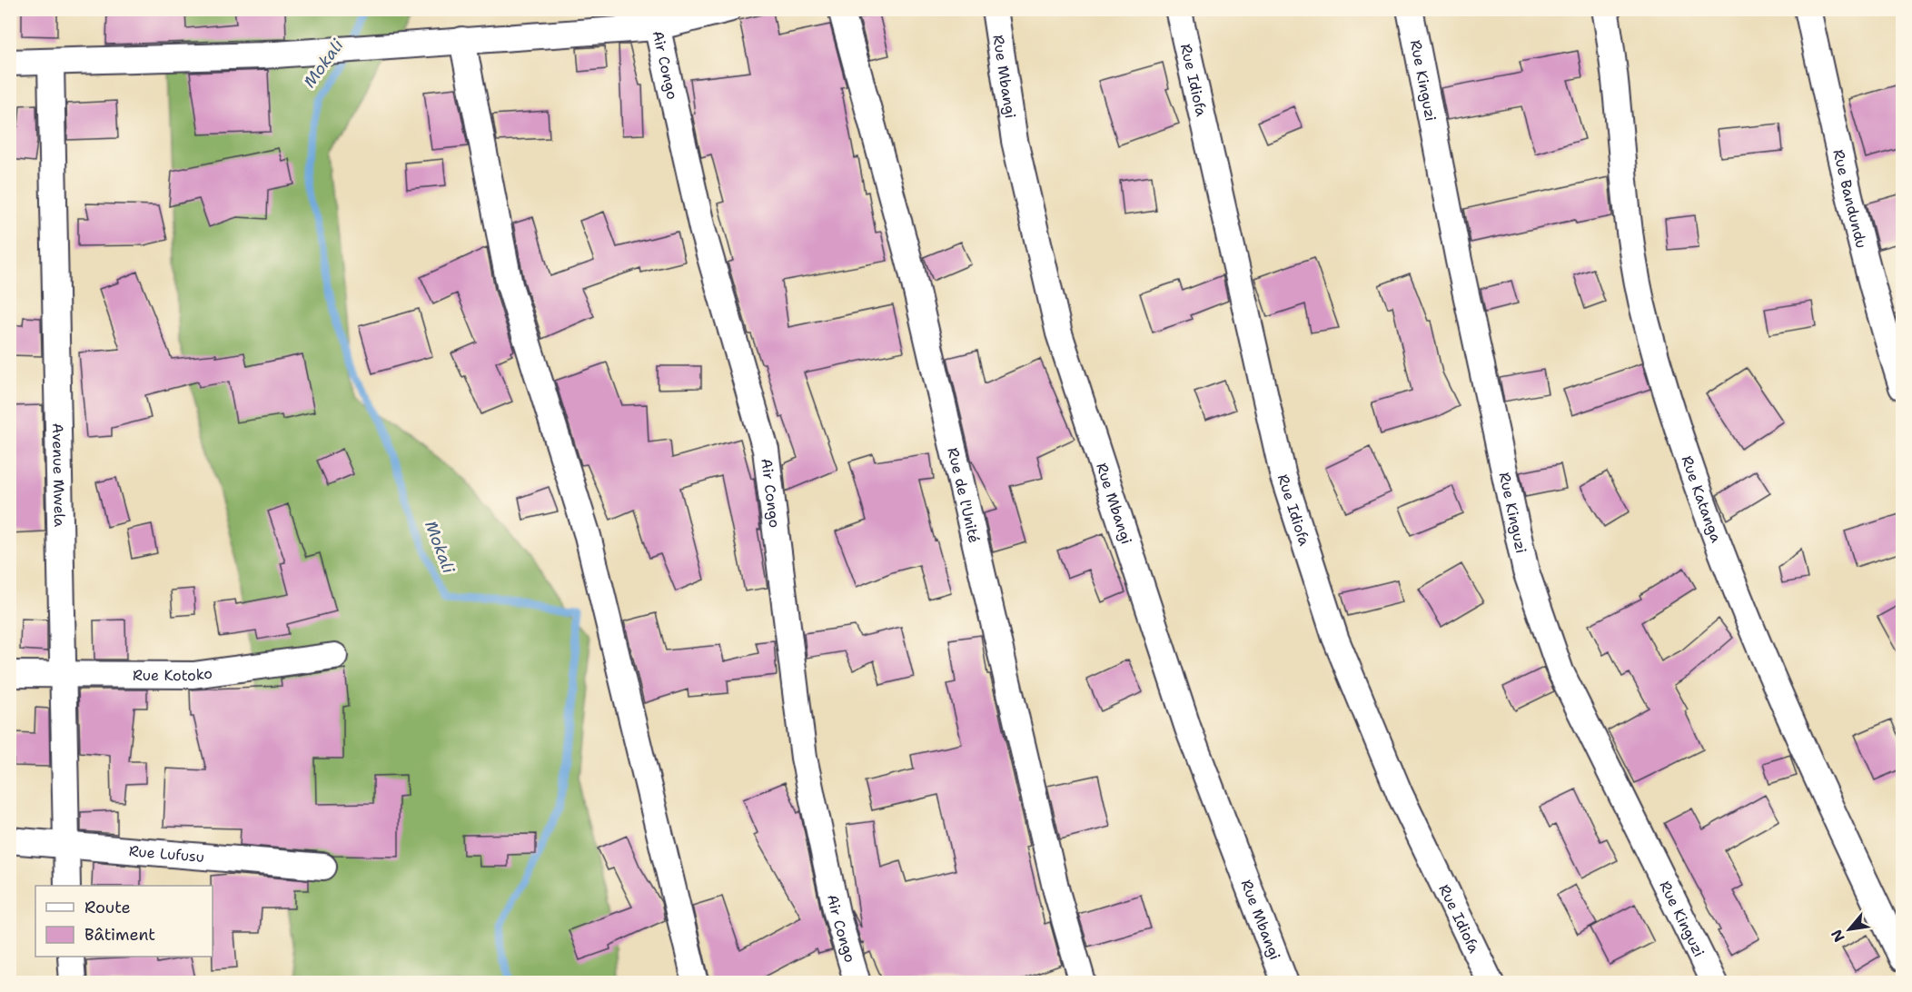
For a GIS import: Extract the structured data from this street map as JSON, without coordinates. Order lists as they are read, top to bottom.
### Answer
{
  "streets": {
    "street": [
      "Air Congo",
      "Rue Mbangi",
      "Rue Idiofa",
      "Rue Kinguzi",
      "Rue Bandundu",
      "Avenue Mwela",
      "Rue de l'Unité",
      "Rue Katanga",
      "Rue Kotoko",
      "Rue Lufusu"
    ]
  },
  "crossings": [
    ["Avenue Mwela", "Rue Kotoko"],
    ["Avenue Mwela", "Rue Lufusu"]
  ],
  "water": ["Mokali"],
  "legend": ["Route", "Bâtiment"],
  "north": "bottom left"
}
